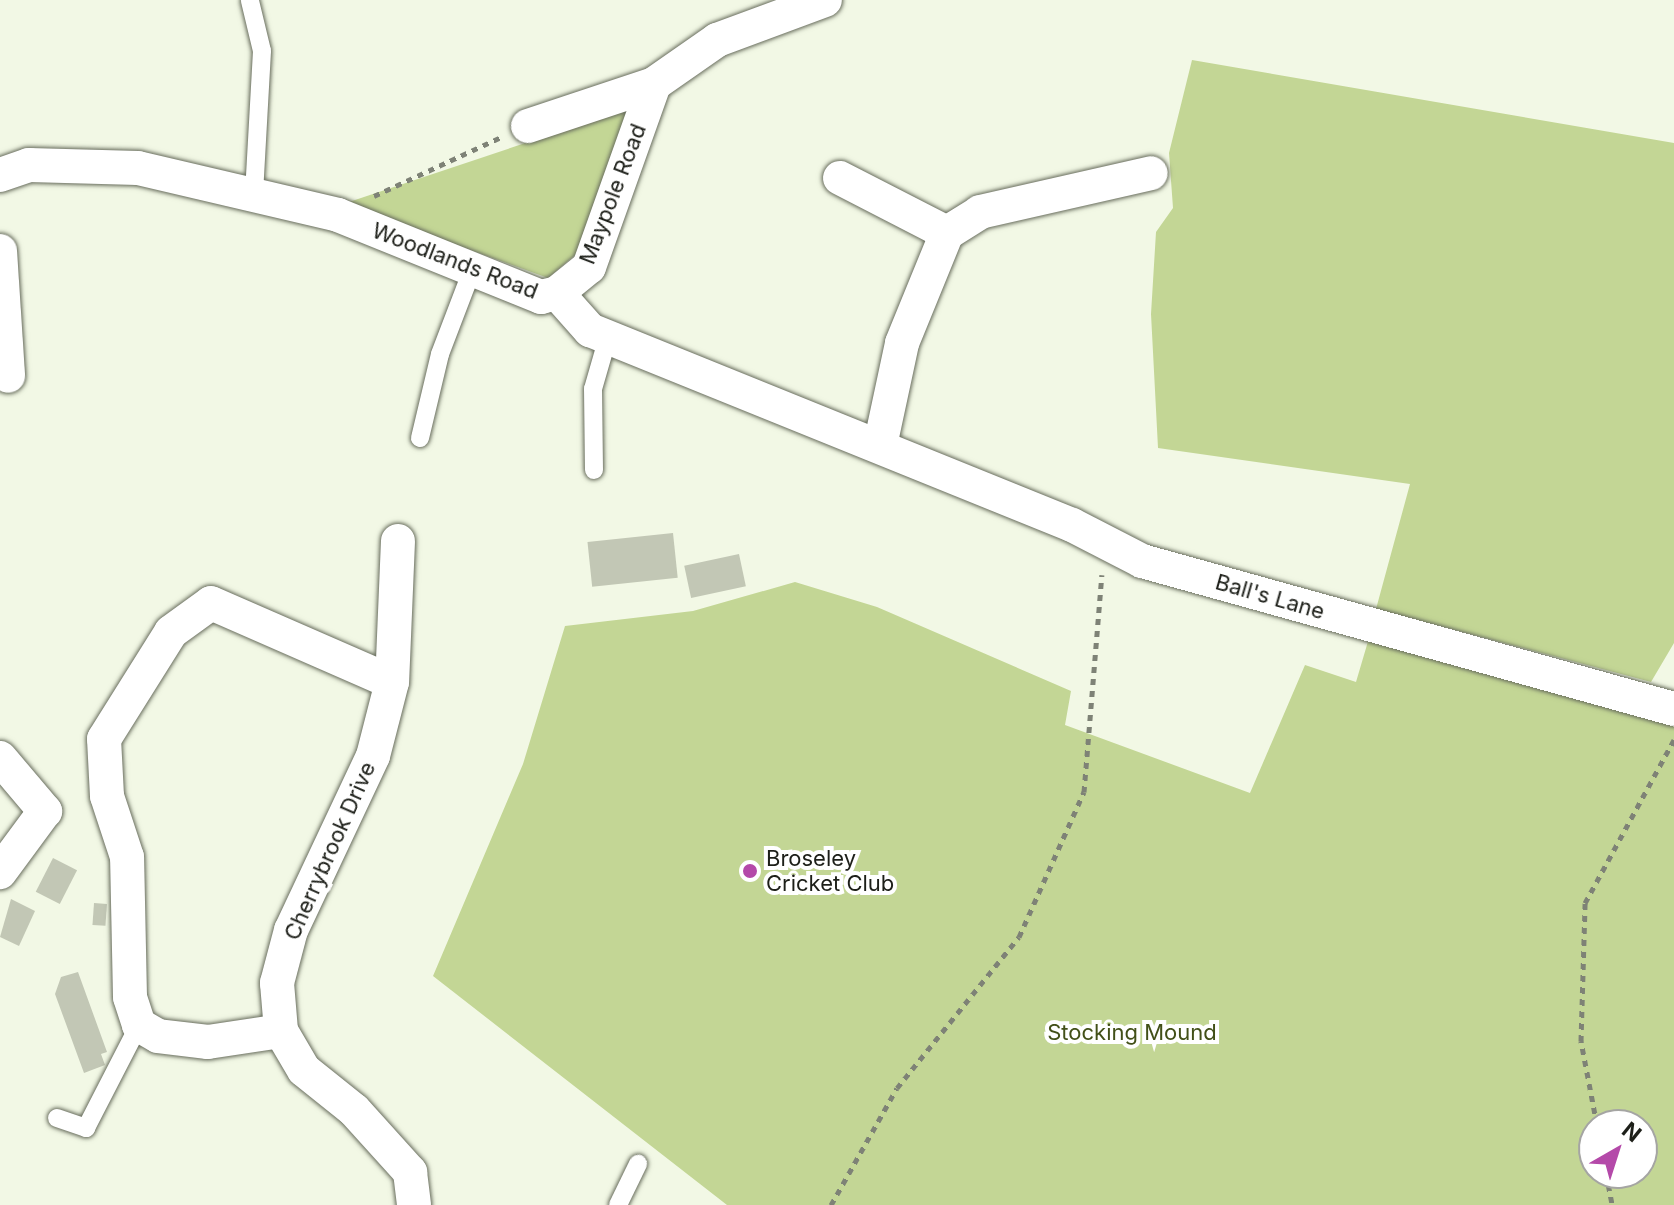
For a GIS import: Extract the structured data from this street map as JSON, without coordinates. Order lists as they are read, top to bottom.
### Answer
{
  "streets": {
    "street": [
      "Maypole Road",
      "Woodlands Road",
      "Ball's Lane",
      "Cherrybrook Drive"
    ]
  },
  "crossings": [
    ["Maypole Road", "Woodlands Road"],
    ["Woodlands Road", "Ball's Lane"]
  ],
  "parks": ["Stocking Mound"],
  "places": ["Broseley Cricket Club"],
  "north": "top right"
}
